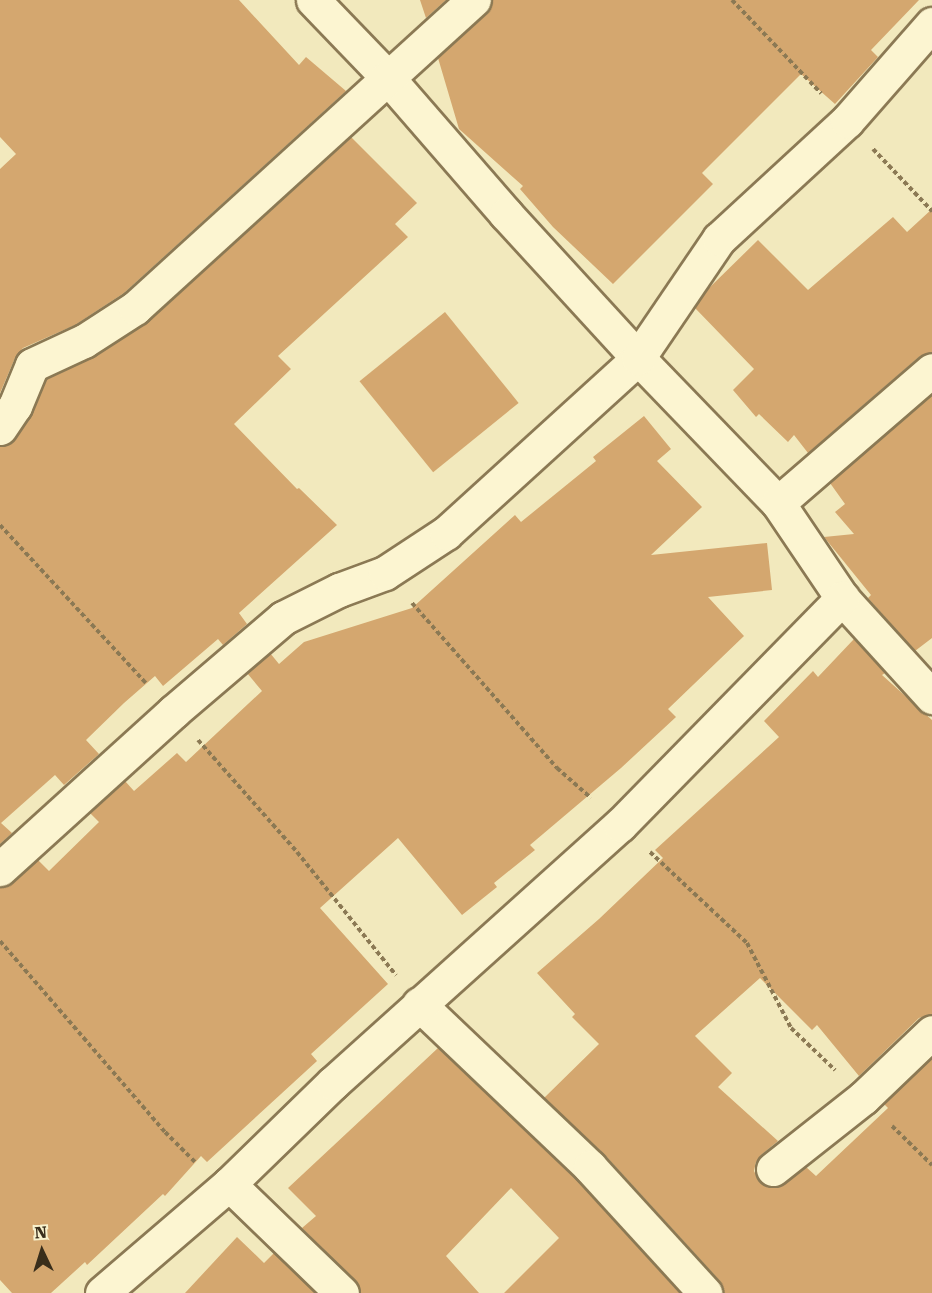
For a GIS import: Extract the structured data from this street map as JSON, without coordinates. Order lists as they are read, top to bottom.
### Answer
{
  "north": "top"
}
